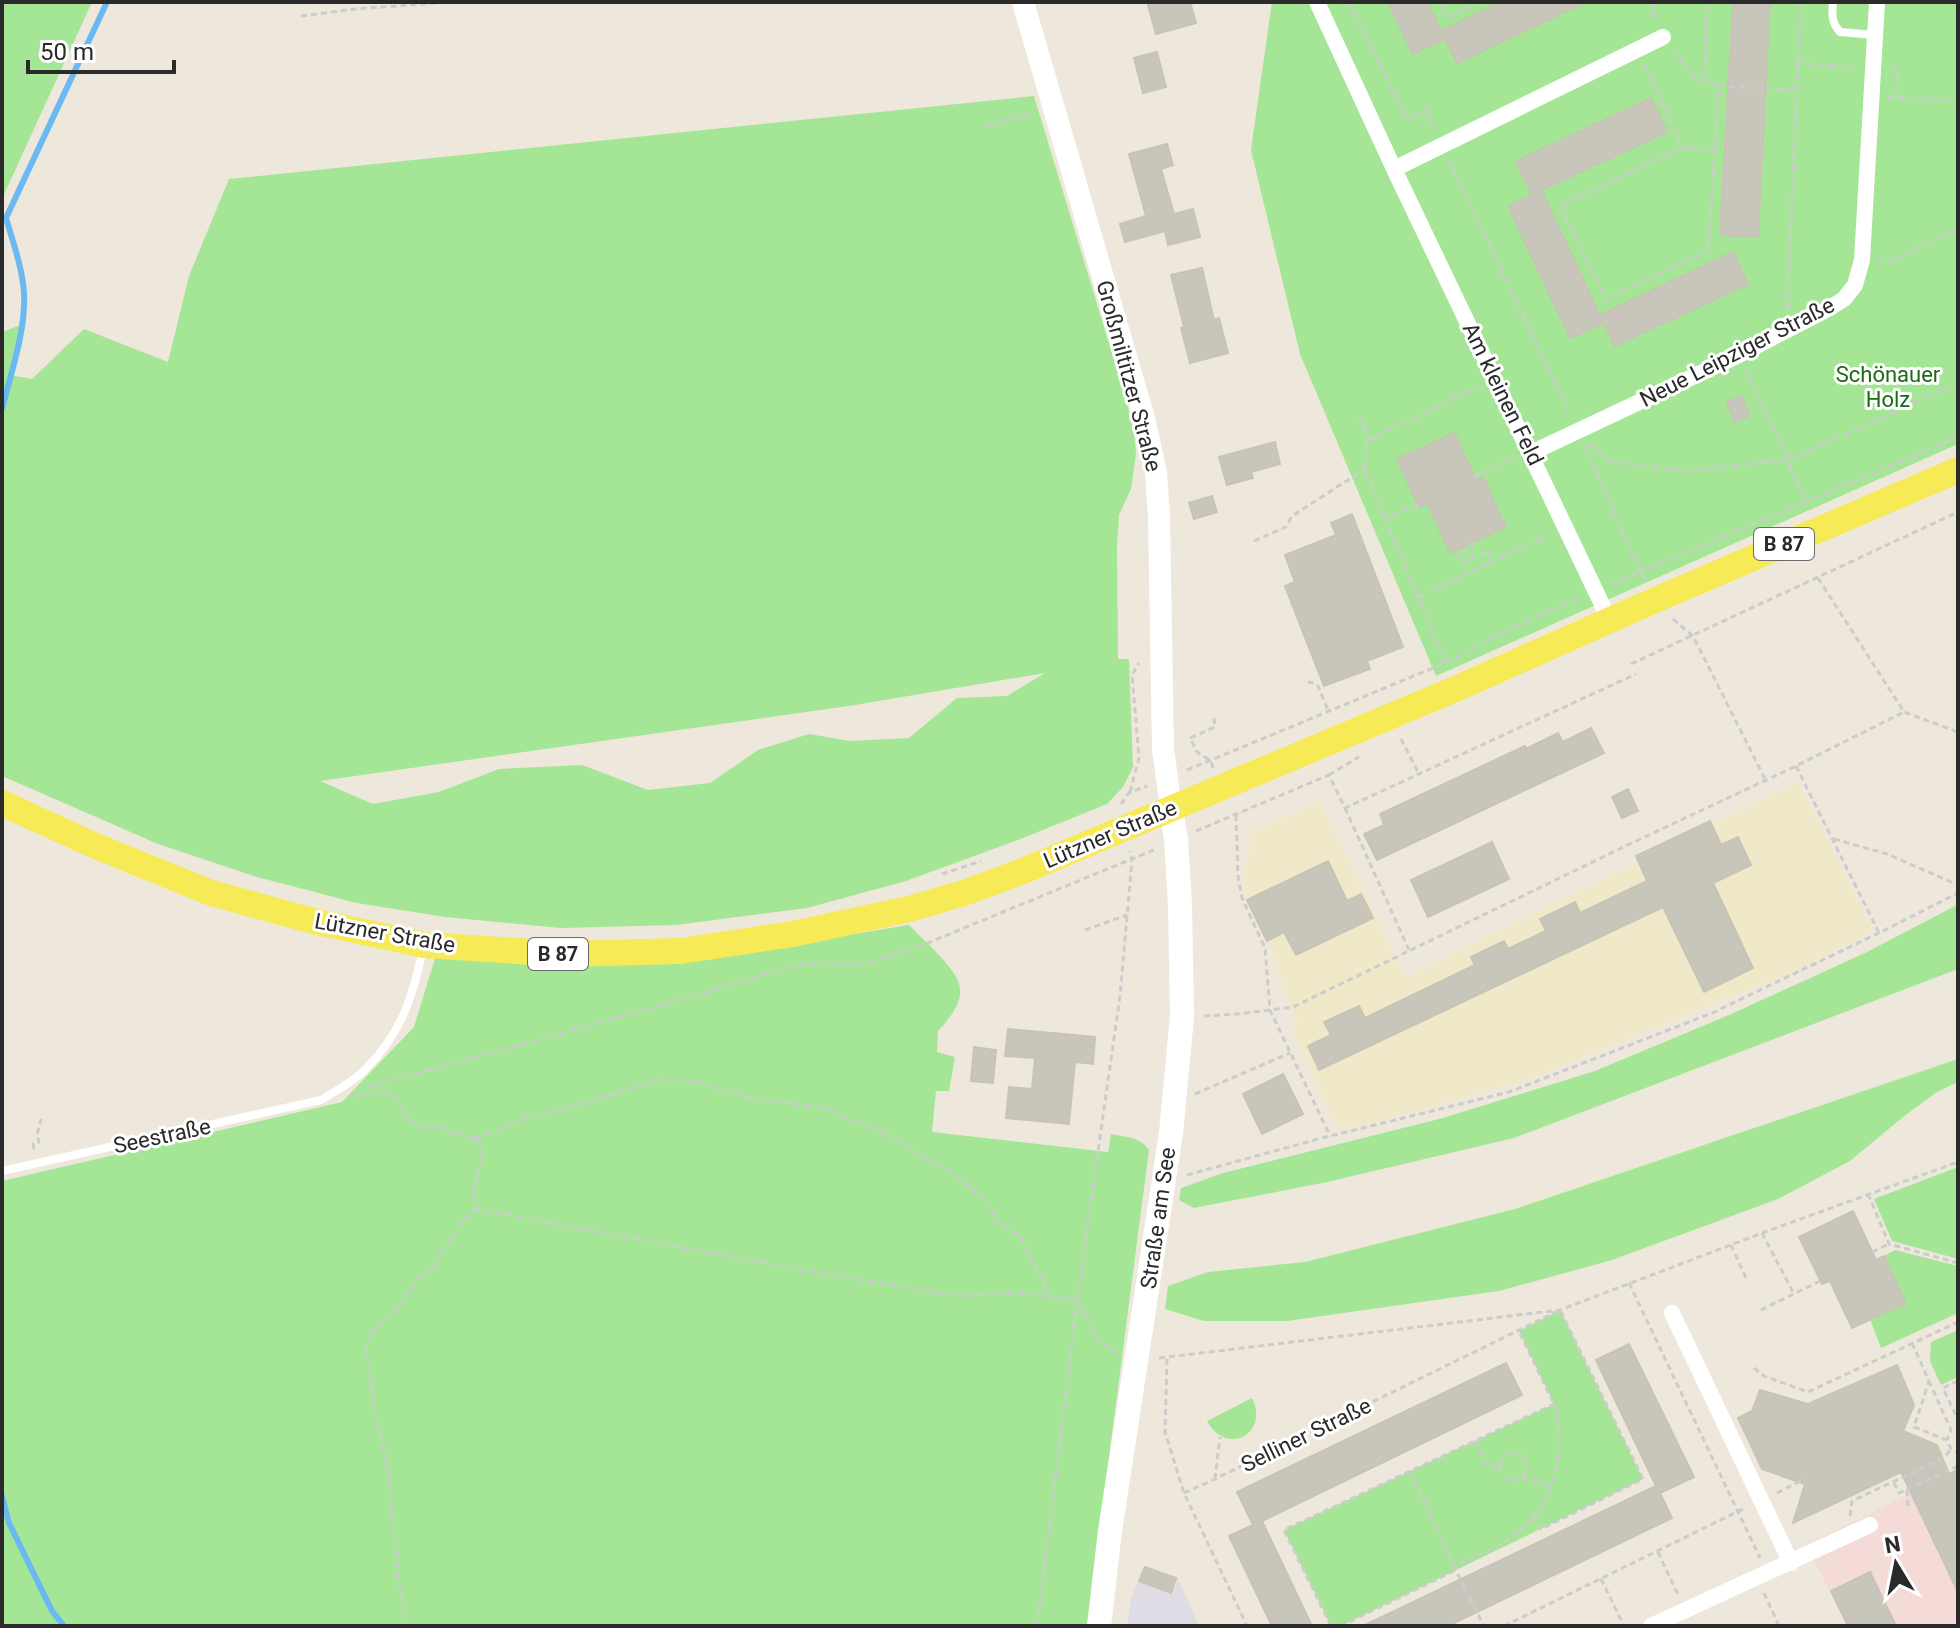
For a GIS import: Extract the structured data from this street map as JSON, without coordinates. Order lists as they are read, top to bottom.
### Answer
{
  "streets": {
    "main road": ["B 87", "Lützner Straße", "Straße am See"],
    "street": ["Neue Leipziger Straße", "Großmiltitzer Straße", "Am kleinen Feld"],
    "lane": ["Seestraße"],
    "path": ["Selliner Straße"]
  },
  "crossings": [
    ["Neue Leipziger Straße", "Am kleinen Feld"],
    ["Großmiltitzer Straße", "Lützner Straße"],
    ["Großmiltitzer Straße", "Straße am See"],
    ["Am kleinen Feld", "Lützner Straße"],
    ["Lützner Straße", "Straße am See"]
  ],
  "parks": ["Schönauer Holz"],
  "scale_bar": "50 m",
  "north": "top"
}
